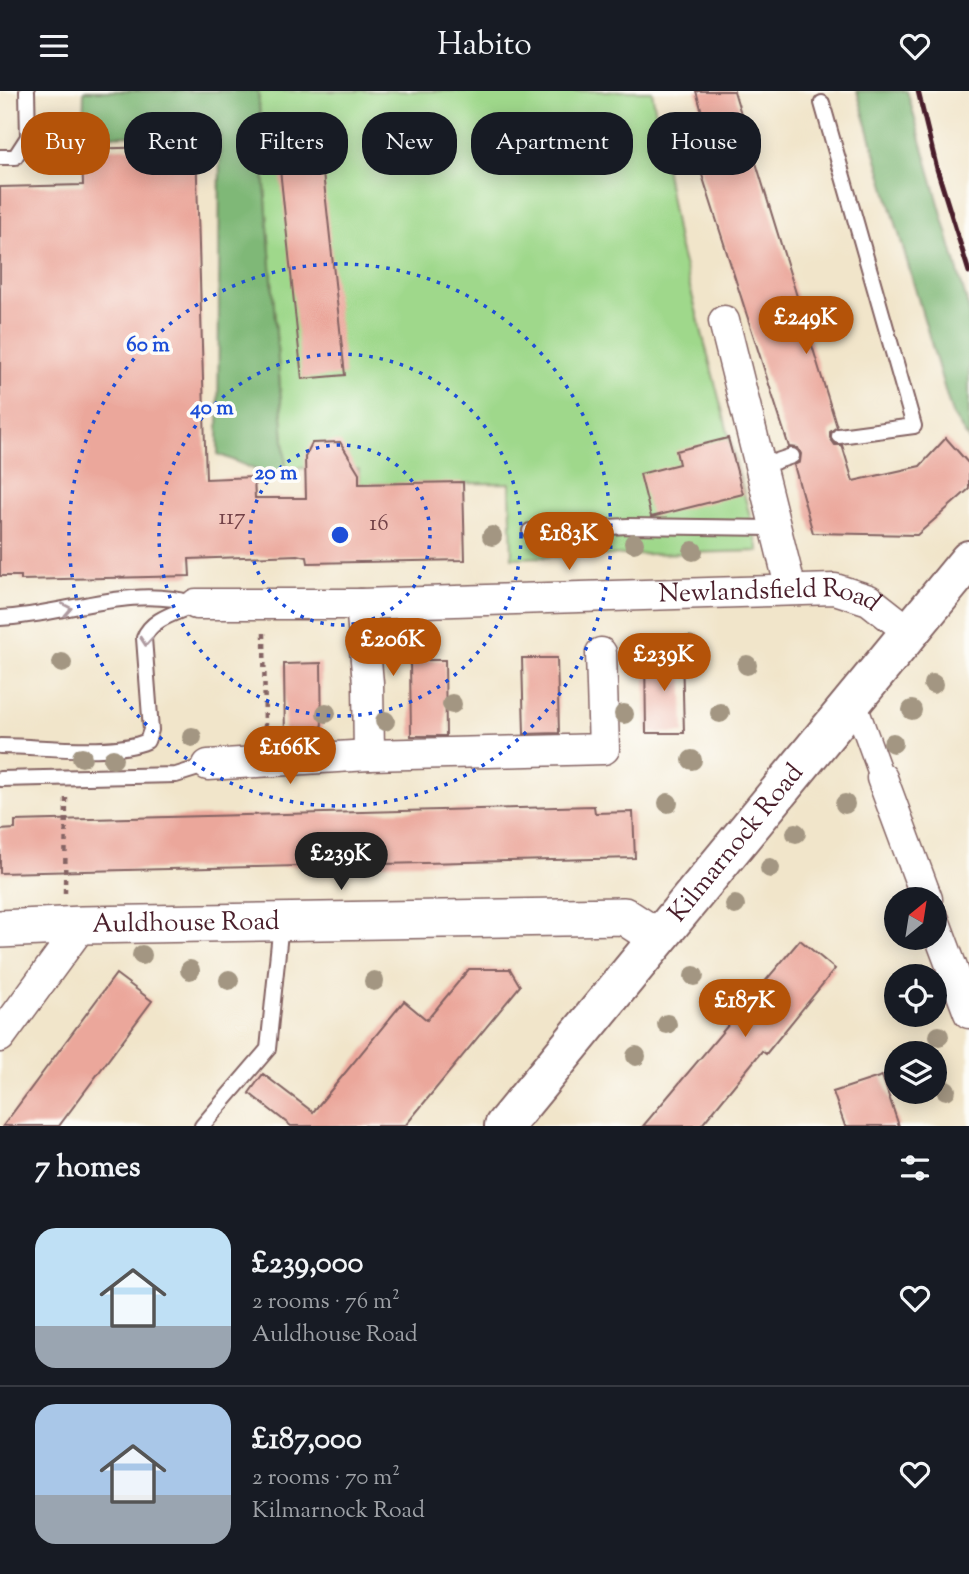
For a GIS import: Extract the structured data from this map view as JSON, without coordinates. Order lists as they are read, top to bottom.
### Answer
{
  "streets": {
    "main road": ["Kilmarnock Road"],
    "street": ["Newlandsfield Road", "Auldhouse Road"]
  },
  "crossings": [
    ["Newlandsfield Road", "Kilmarnock Road"],
    ["Kilmarnock Road", "Auldhouse Road"]
  ],
  "house_numbers": ["117", "16"],
  "north": "top right",
  "page": {
    "header": "Habito",
    "chip": [
      "Buy",
      "Rent",
      "Filters",
      "New",
      "Apartment",
      "House"
    ],
    "price": [
      "£249K",
      "£183K",
      "£206K",
      "£239K",
      "£166K",
      "£239K",
      "£187K"
    ],
    "heading": "7 homes",
    "list": [
      {
        "name": "£239,000",
        "note": "2 rooms · 76 m² · Auldhouse Road"
      },
      {
        "name": "£187,000",
        "note": "2 rooms · 70 m² · Kilmarnock Road"
      }
    ]
  },
  "rings": ["60 m", "40 m", "20 m"]
}
